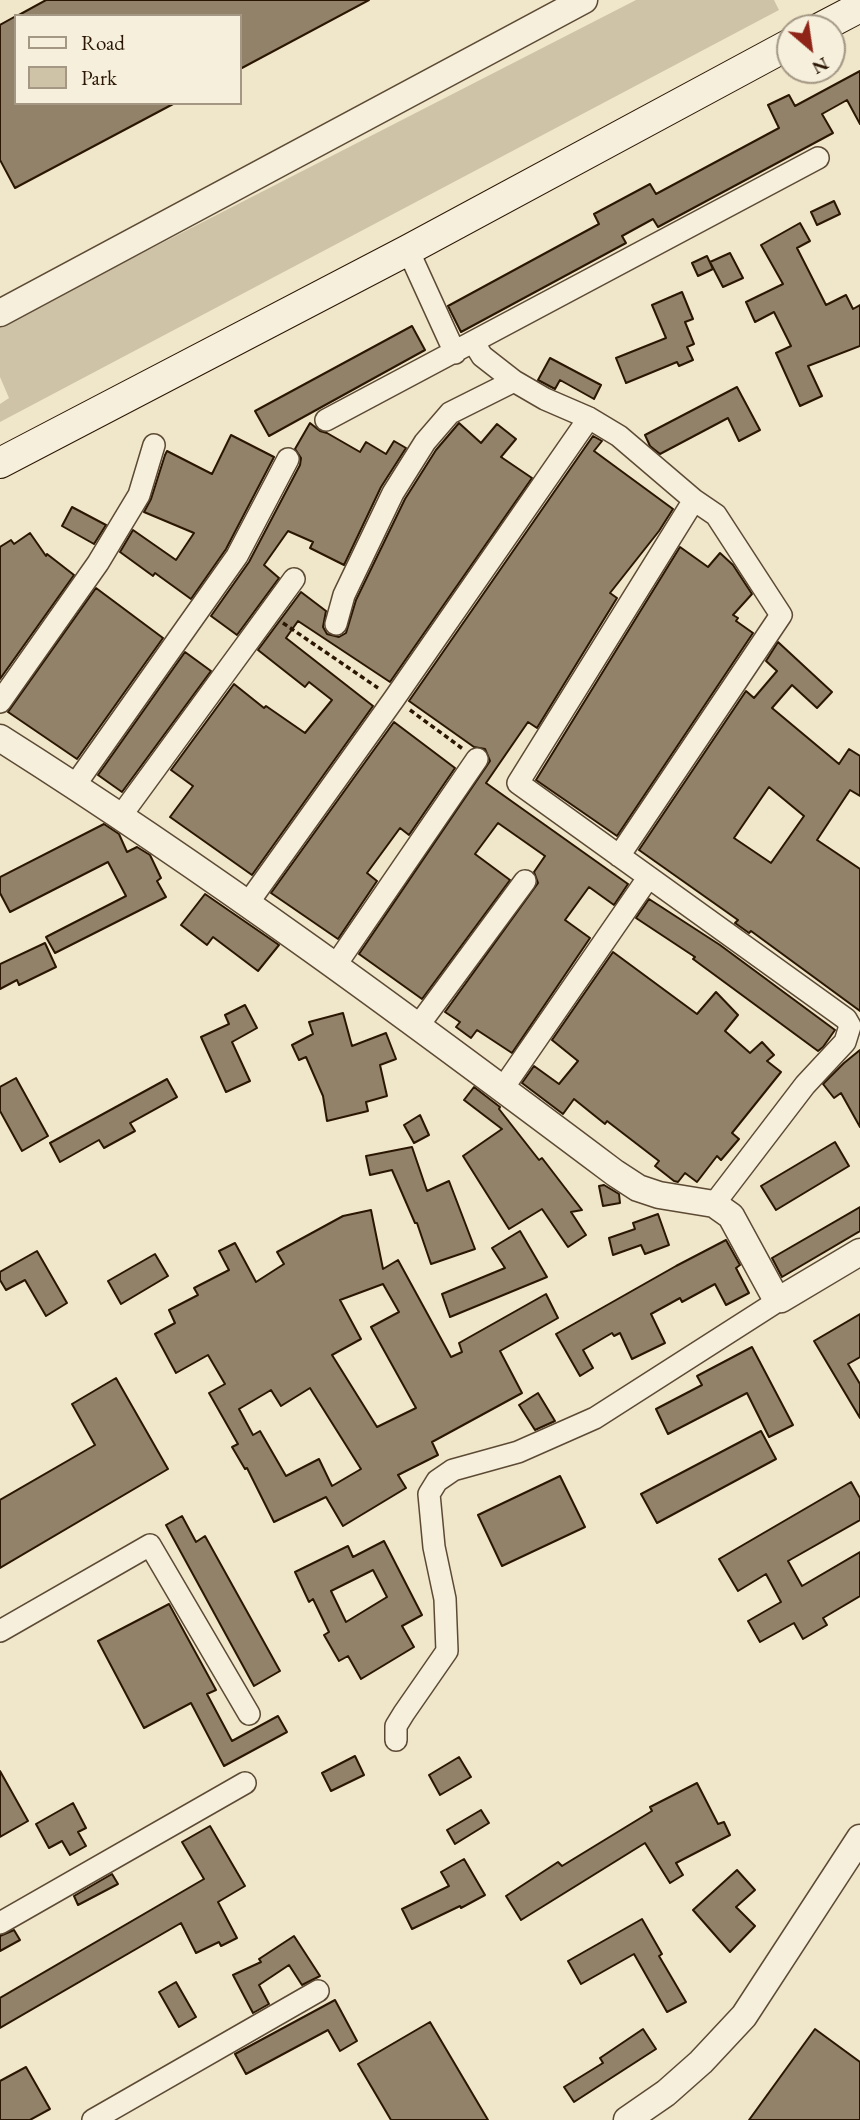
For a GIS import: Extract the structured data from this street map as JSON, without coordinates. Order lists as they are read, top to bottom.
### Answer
{
  "legend": ["Road", "Park"],
  "north": "bottom right"
}
